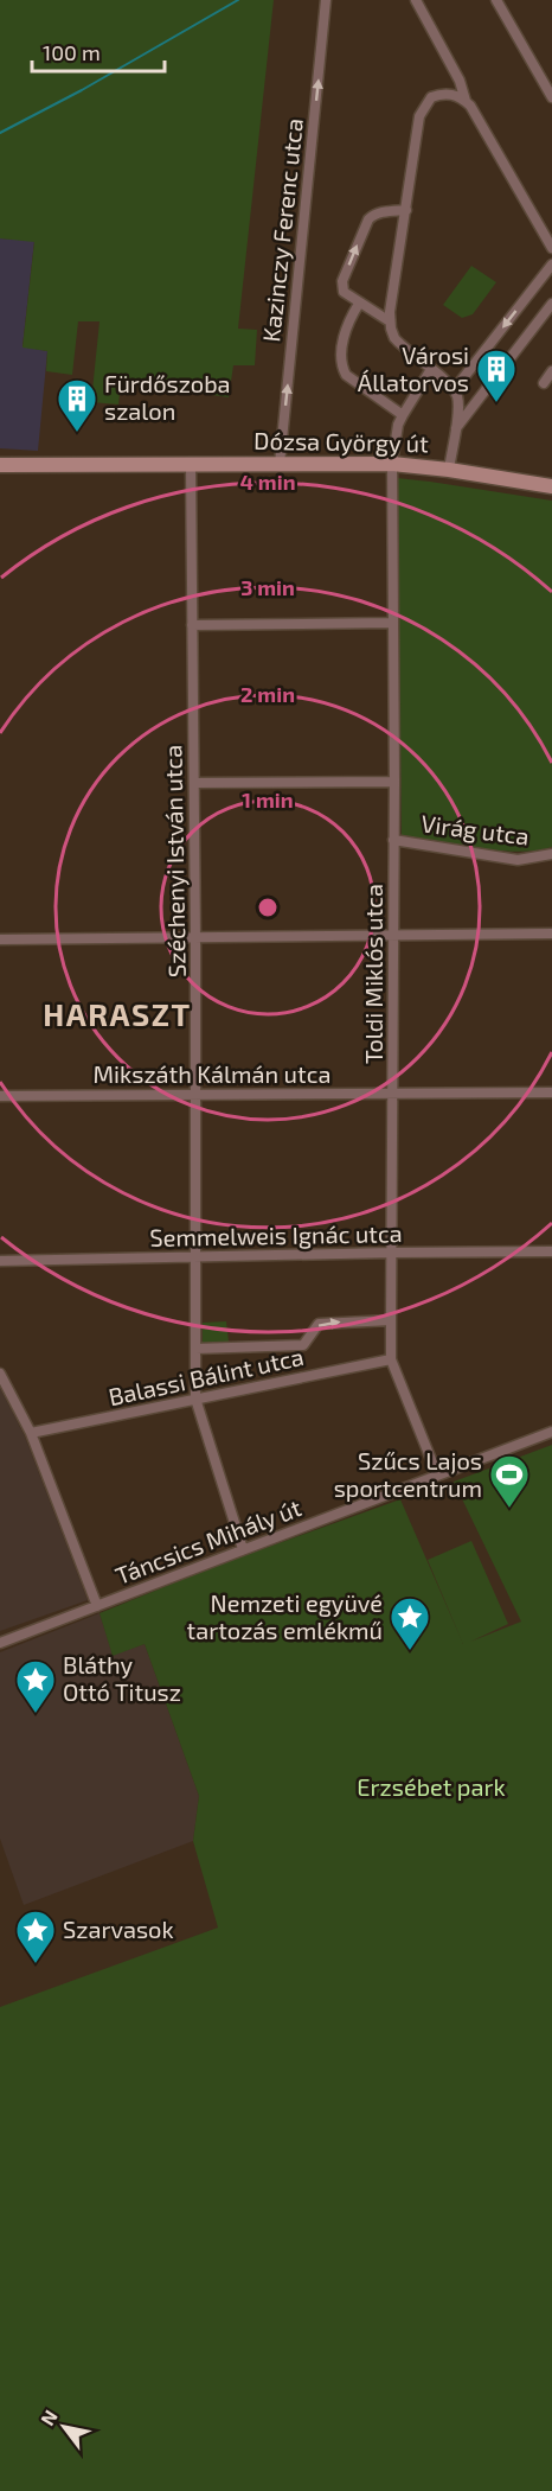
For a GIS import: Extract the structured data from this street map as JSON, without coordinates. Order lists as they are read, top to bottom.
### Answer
{
  "streets": {
    "main road": ["Dózsa György út"],
    "street": [
      "Kazinczy Ferenc utca",
      "Virág utca",
      "Széchenyi István utca",
      "Toldi Miklós utca",
      "Mikszáth Kálmán utca",
      "Semmelweis Ignác utca",
      "Balassi Bálint utca",
      "Táncsics Mihály út"
    ]
  },
  "crossings": [
    ["Kazinczy Ferenc utca", "Dózsa György út"],
    ["Dózsa György út", "Széchenyi István utca"],
    ["Dózsa György út", "Toldi Miklós utca"],
    ["Virág utca", "Toldi Miklós utca"],
    ["Széchenyi István utca", "Mikszáth Kálmán utca"],
    ["Széchenyi István utca", "Semmelweis Ignác utca"],
    ["Széchenyi István utca", "Balassi Bálint utca"],
    ["Széchenyi István utca", "Táncsics Mihály út"],
    ["Toldi Miklós utca", "Mikszáth Kálmán utca"],
    ["Toldi Miklós utca", "Semmelweis Ignác utca"],
    ["Toldi Miklós utca", "Balassi Bálint utca"],
    ["Toldi Miklós utca", "Táncsics Mihály út"]
  ],
  "one_way": ["Kazinczy Ferenc utca"],
  "districts": ["HARASZT"],
  "parks": ["Erzsébet park"],
  "places": {
    "building": ["Városi Állatorvos", "Fürdőszoba szalon"],
    "sports": ["Szűcs Lajos sportcentrum"],
    "place": ["Nemzeti együvé tartozás emlékmű", "Bláthy Ottó Titusz", "Szarvasok"]
  },
  "scale_bar": "100 m",
  "north": "top left",
  "rings": [
    "4 min",
    "3 min",
    "2 min",
    "1 min"
  ]
}
